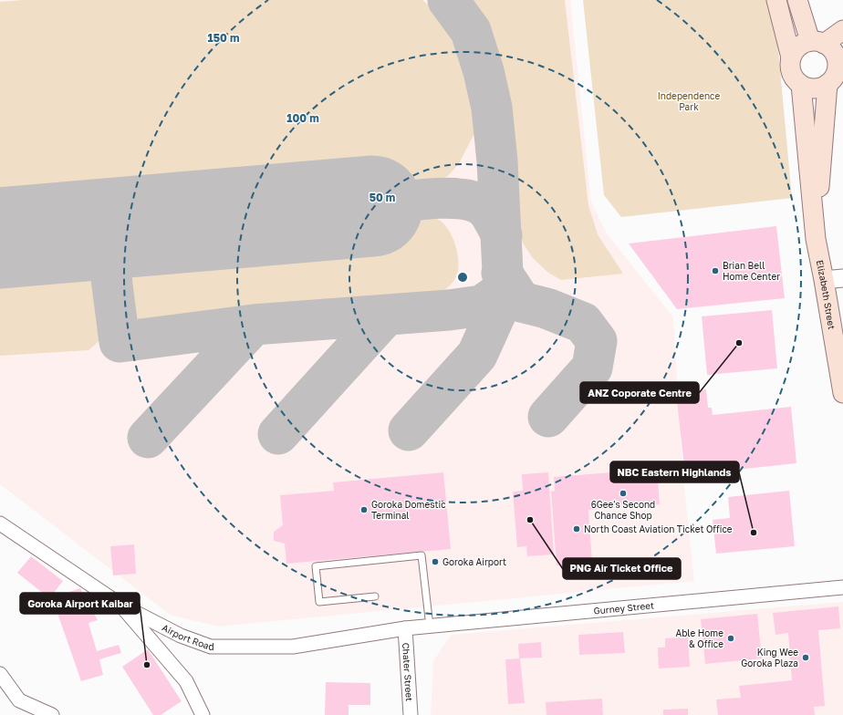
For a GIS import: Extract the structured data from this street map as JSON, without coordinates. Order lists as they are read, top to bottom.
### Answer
{
  "streets": {
    "main road": ["Elizabeth Street"],
    "street": ["Gurney Street", "Airport Road", "Chater Street"]
  },
  "crossings": [
    ["Gurney Street", "Airport Road"],
    ["Gurney Street", "Chater Street"],
    ["Airport Road", "Chater Street"]
  ],
  "parks": ["Independence Park"],
  "places": [
    "Brian Bell Home Center",
    "ANZ Coporate Centre",
    "6Gee's Second Chance Shop",
    "Goroka Domestic Terminal",
    "PNG Air Ticket Office",
    "North Coast Aviation Ticket Office",
    "NBC Eastern Highlands",
    "Goroka Airport",
    "Able Home & Office",
    "King Wee Goroka Plaza",
    "Goroka Airport Kaibar"
  ],
  "rings": ["150 m", "100 m", "50 m"]
}
